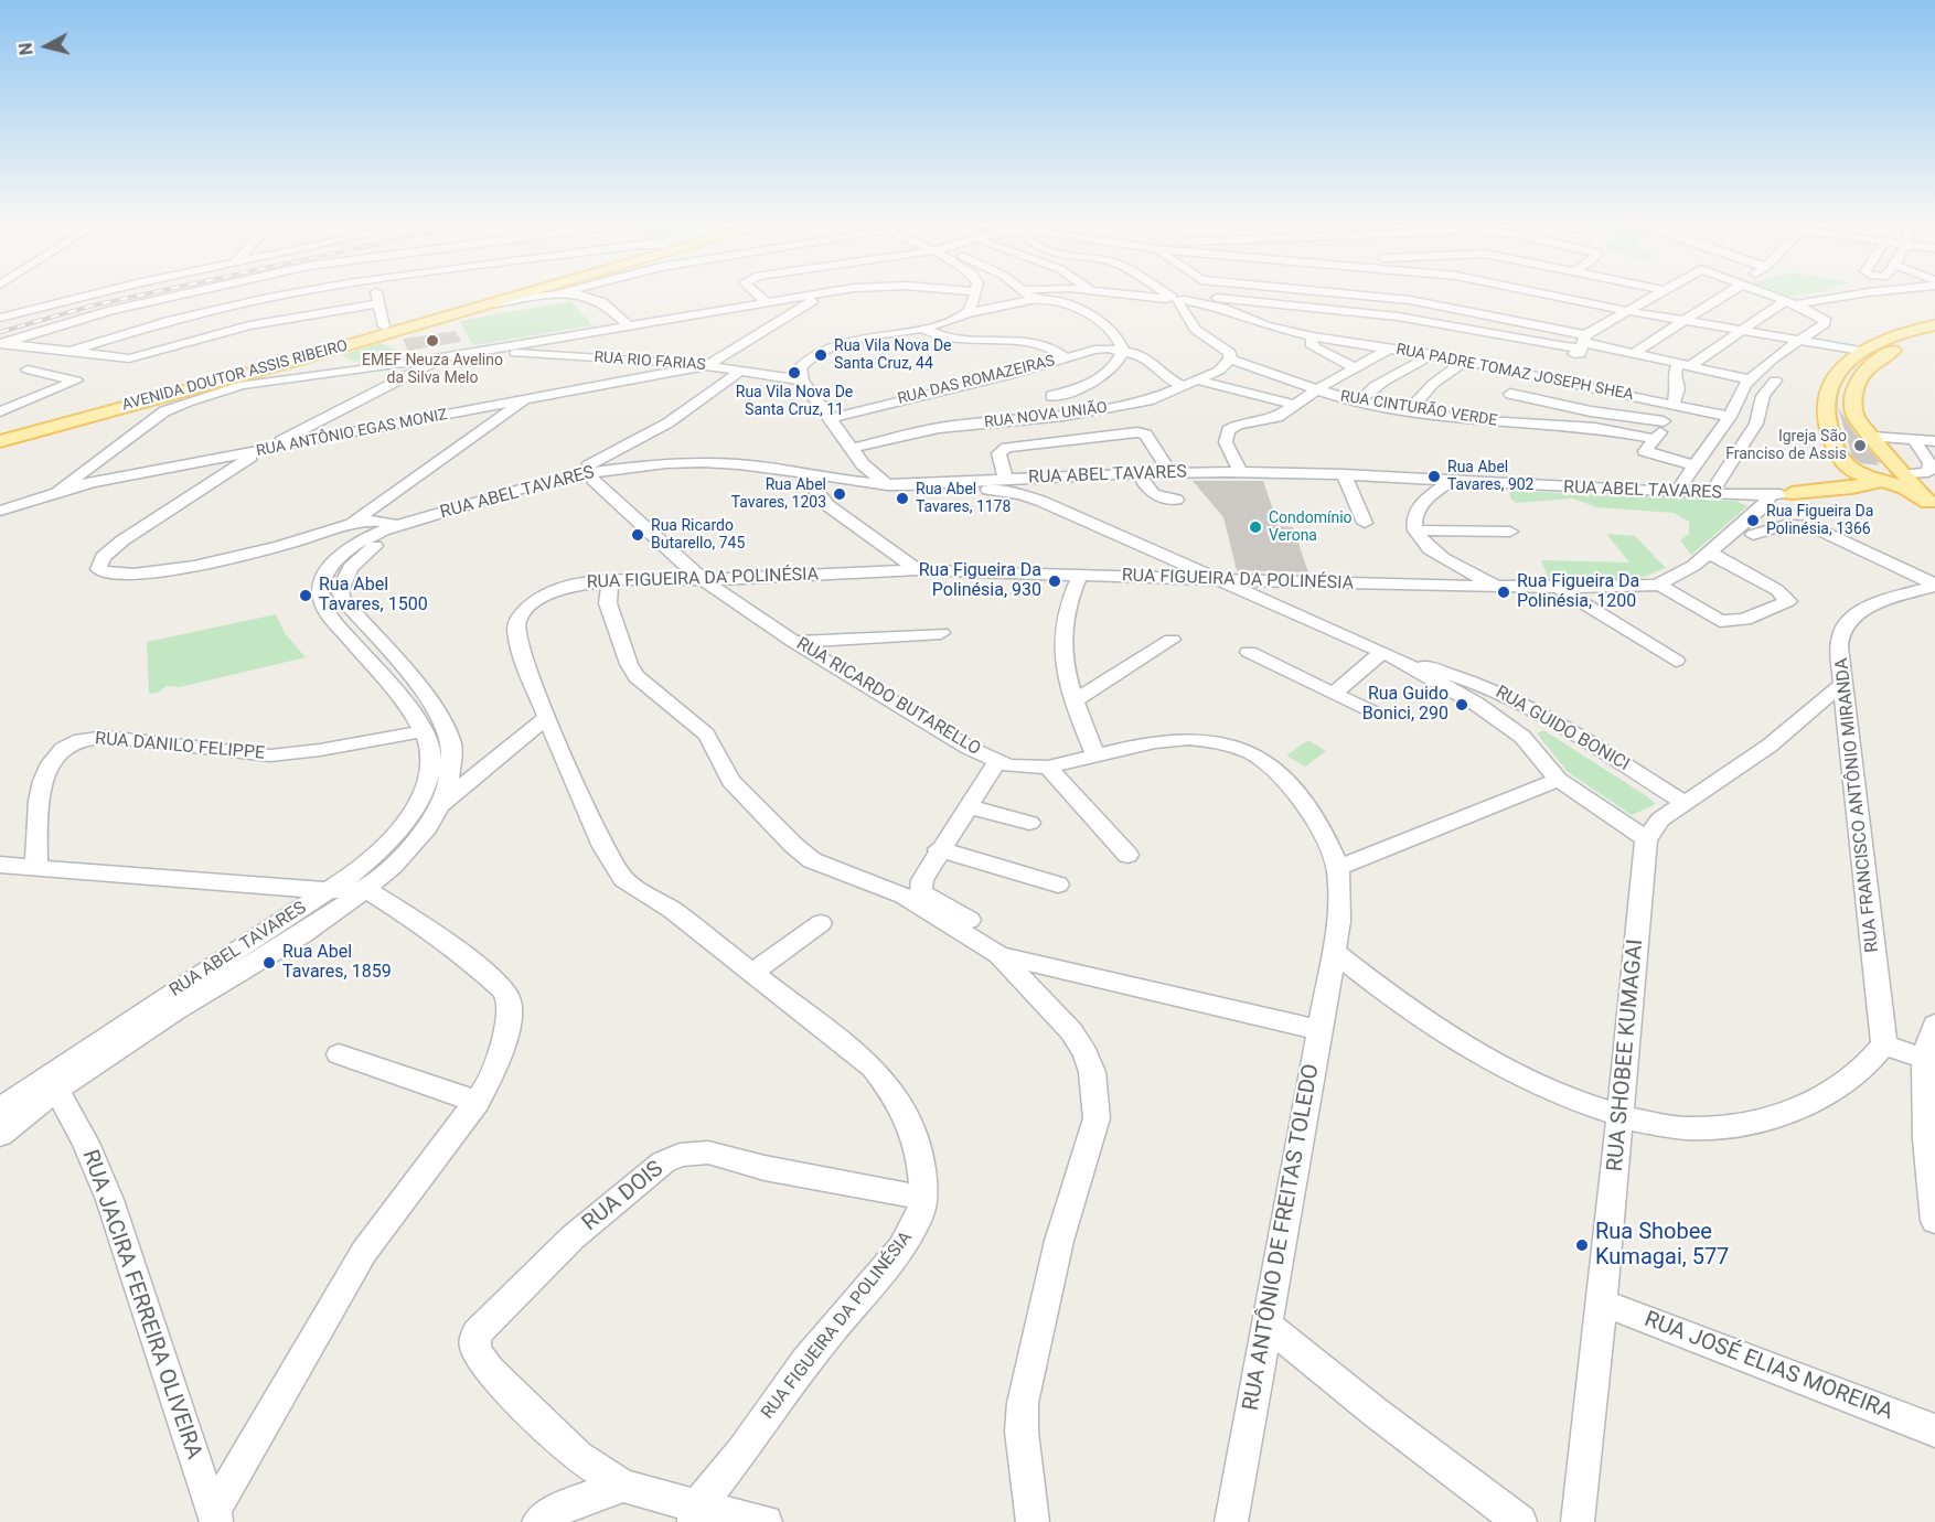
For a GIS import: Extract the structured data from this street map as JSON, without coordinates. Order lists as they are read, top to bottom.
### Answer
{
  "streets": {
    "main road": ["AVENIDA DOUTOR ASSIS RIBEIRO", "RUA ABEL TAVARES"],
    "street": [
      "RUA RIO FARIAS",
      "RUA PADRE TOMAZ JOSEPH SHEA",
      "RUA DAS ROMAZEIRAS",
      "RUA CINTURÃO VERDE",
      "RUA NOVA UNIÃO",
      "RUA ANTÔNIO EGAS MONIZ",
      "RUA FIGUEIRA DA POLINÉSIA",
      "RUA RICARDO BUTARELLO",
      "RUA GUIDO BONICI",
      "RUA DANILO FELIPPE",
      "RUA FRANCISCO ANTÔNIO MIRANDA",
      "RUA SHOBEE KUMAGAI",
      "RUA DOIS",
      "RUA ANTÔNIO DE FREITAS TOLEDO",
      "RUA JACIRA FERREIRA OLIVEIRA",
      "RUA JOSÉ ELIAS MOREIRA"
    ]
  },
  "crossings": [
    ["RUA RIO FARIAS", "RUA ANTÔNIO EGAS MONIZ"],
    ["RUA PADRE TOMAZ JOSEPH SHEA", "RUA CINTURÃO VERDE"],
    ["RUA CINTURÃO VERDE", "RUA NOVA UNIÃO"],
    ["RUA ABEL TAVARES", "RUA FIGUEIRA DA POLINÉSIA"],
    ["RUA ABEL TAVARES", "RUA RICARDO BUTARELLO"],
    ["RUA ABEL TAVARES", "RUA GUIDO BONICI"],
    ["RUA ABEL TAVARES", "RUA DANILO FELIPPE"],
    ["RUA ABEL TAVARES", "RUA JACIRA FERREIRA OLIVEIRA"],
    ["RUA FIGUEIRA DA POLINÉSIA", "RUA RICARDO BUTARELLO"],
    ["RUA FIGUEIRA DA POLINÉSIA", "RUA GUIDO BONICI"],
    ["RUA FIGUEIRA DA POLINÉSIA", "RUA DOIS"],
    ["RUA RICARDO BUTARELLO", "RUA ANTÔNIO DE FREITAS TOLEDO"],
    ["RUA GUIDO BONICI", "RUA SHOBEE KUMAGAI"],
    ["RUA SHOBEE KUMAGAI", "RUA JOSÉ ELIAS MOREIRA"]
  ],
  "places": [
    "EMEF Neuza Avelino da Silva Melo",
    "Rua Vila Nova De Santa Cruz, 44",
    "Rua Vila Nova De Santa Cruz, 11",
    "Igreja São Franciso de Assis",
    "Rua Abel Tavares, 902",
    "Rua Abel Tavares, 1203",
    "Rua Abel Tavares, 1178",
    "Rua Figueira Da Polinésia, 1366",
    "Condomínio Verona",
    "Rua Ricardo Butarello, 745",
    "Rua Figueira Da Polinésia, 930",
    "Rua Figueira Da Polinésia, 1200",
    "Rua Abel Tavares, 1500",
    "Rua Guido Bonici, 290",
    "Rua Abel Tavares, 1859",
    "Rua Shobee Kumagai, 577"
  ],
  "north": "left"
}
